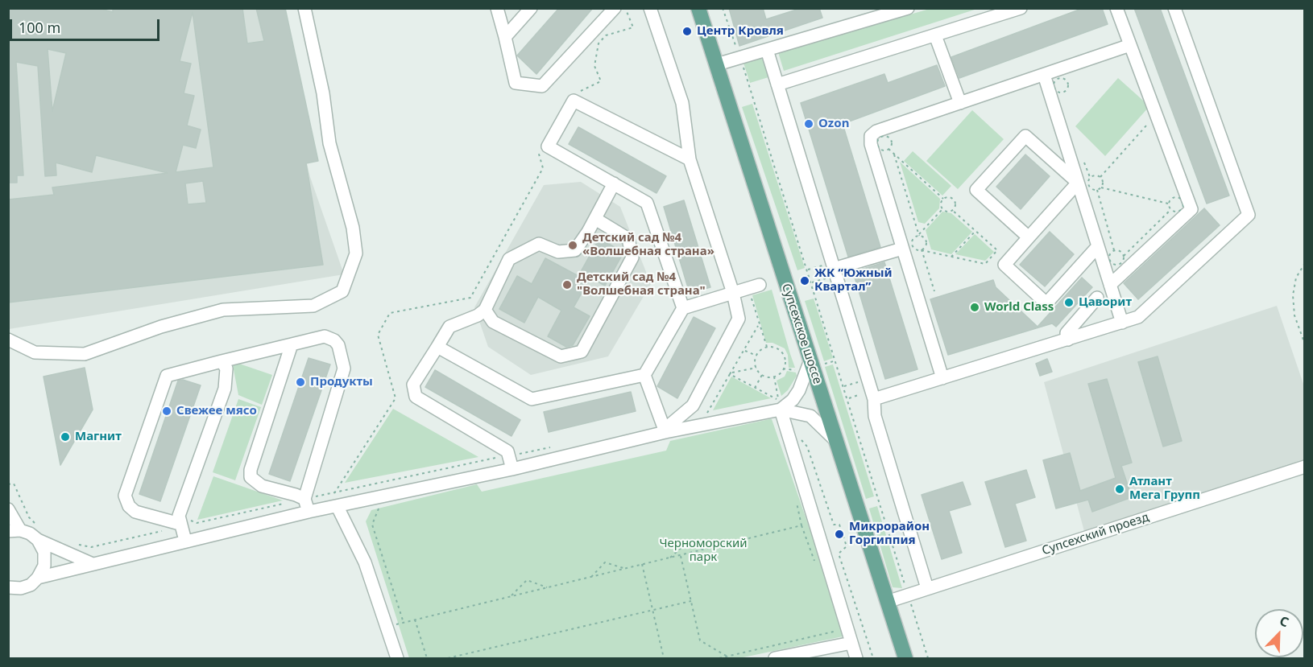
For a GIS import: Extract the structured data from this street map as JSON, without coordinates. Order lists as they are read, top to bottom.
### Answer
{
  "streets": {
    "main road": ["Супсехское шоссе"],
    "street": ["Супсехский проезд"]
  },
  "crossings": [
    ["Супсехское шоссе", "Супсехский проезд"]
  ],
  "parks": ["Черноморский парк"],
  "places": [
    "Центр Кровля",
    "Ozon",
    "Детский сад №4 «Волшебная страна»",
    "ЖК “Южный Квартал”",
    "Детский сад №4 \"Волшебная страна\"",
    "Цаворит",
    "World Class",
    "Продукты",
    "Свежее мясо",
    "Магнит",
    "Атлант Мега Групп",
    "Микрорайон Горгиппия"
  ],
  "scale_bar": "100 m",
  "north": "top right"
}
